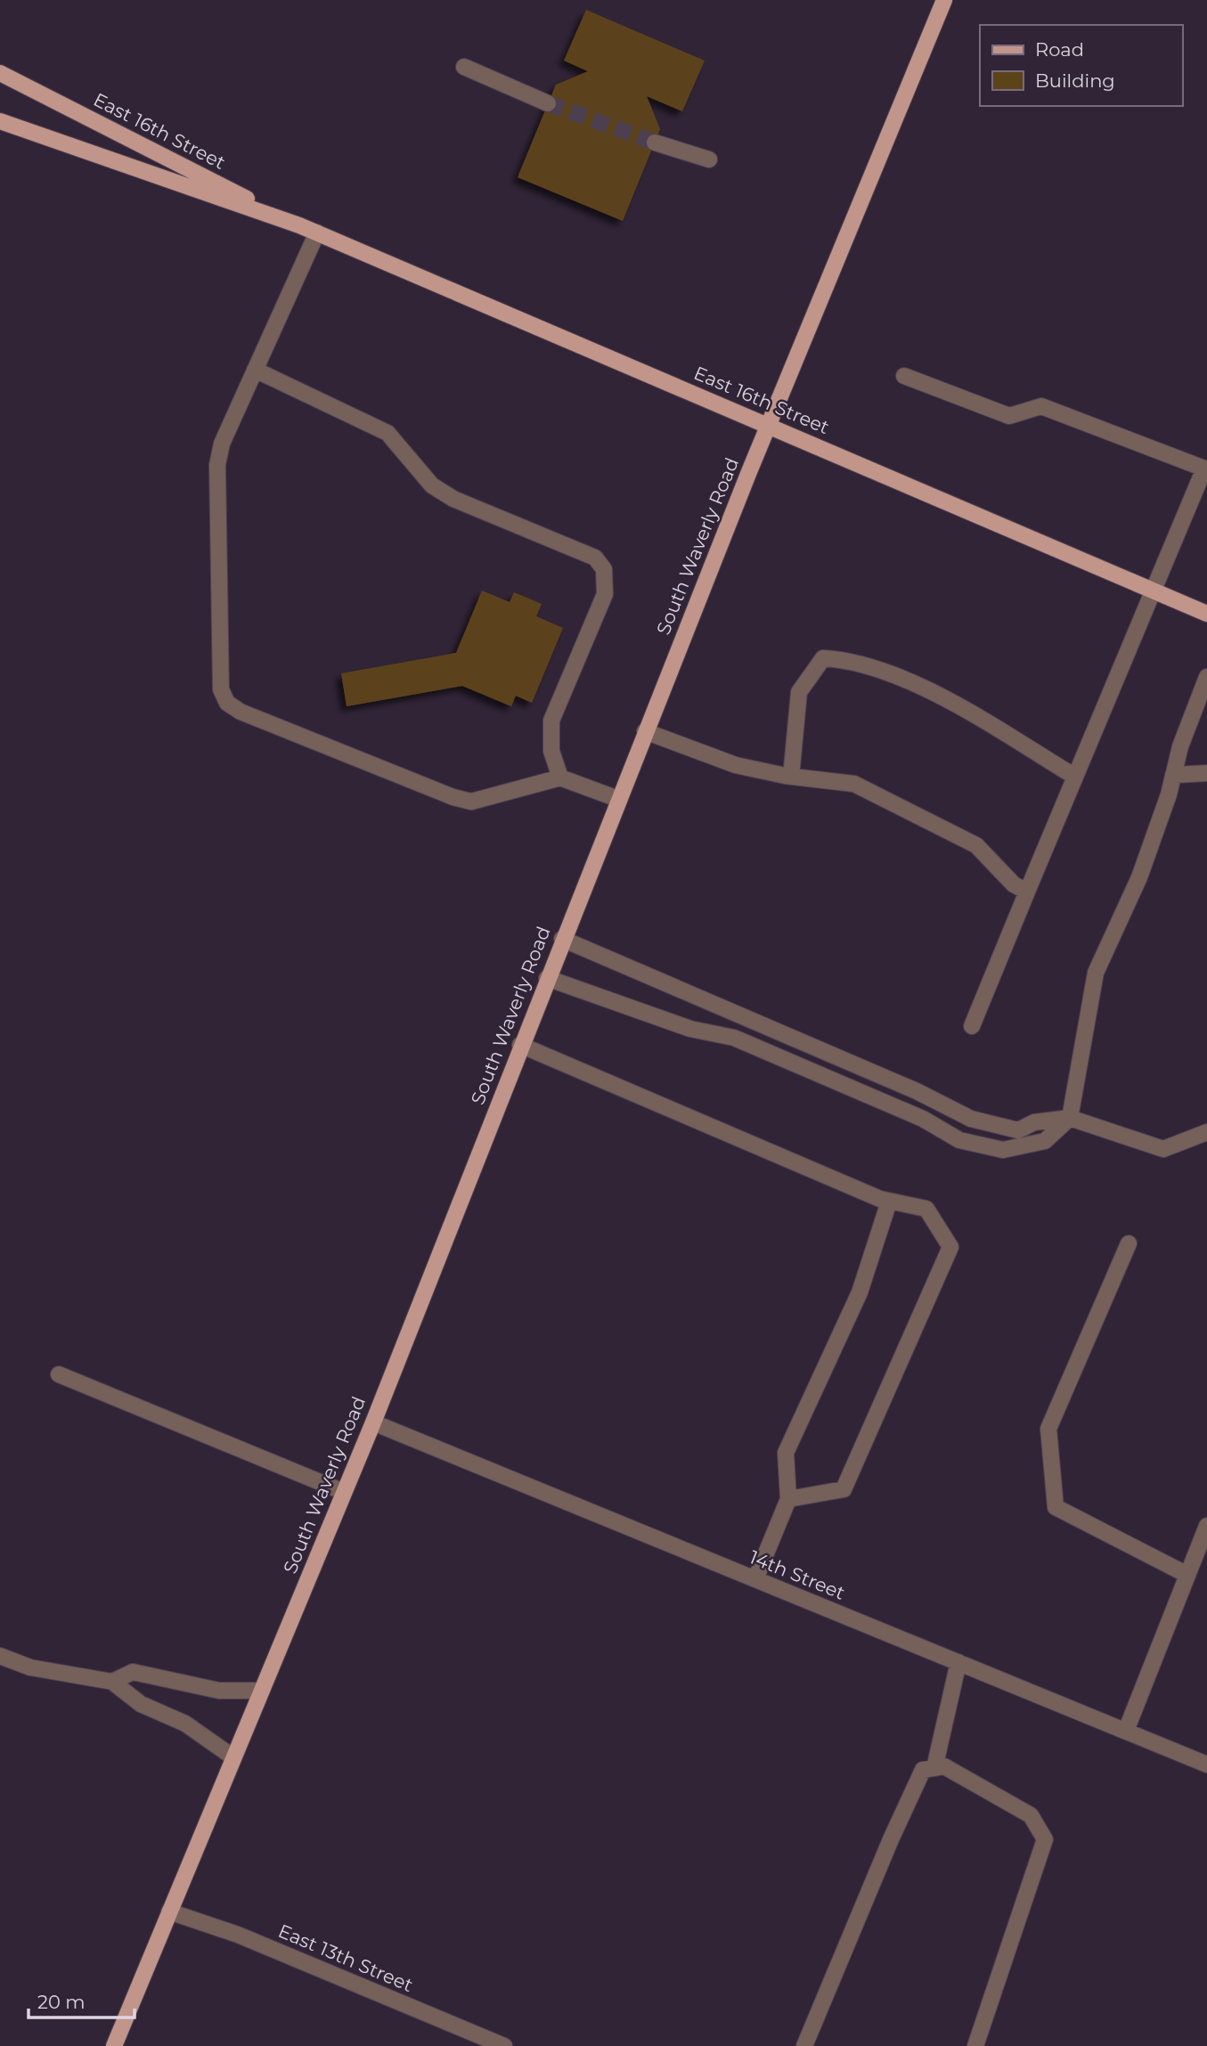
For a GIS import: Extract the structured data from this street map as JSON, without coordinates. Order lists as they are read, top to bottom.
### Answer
{
  "streets": {
    "main road": ["East 16th Street", "South Waverly Road"],
    "street": ["14th Street", "East 13th Street"]
  },
  "crossings": [
    ["East 16th Street", "South Waverly Road"],
    ["South Waverly Road", "14th Street"],
    ["South Waverly Road", "East 13th Street"]
  ],
  "legend": ["Road", "Building"],
  "scale_bar": "20 m"
}
